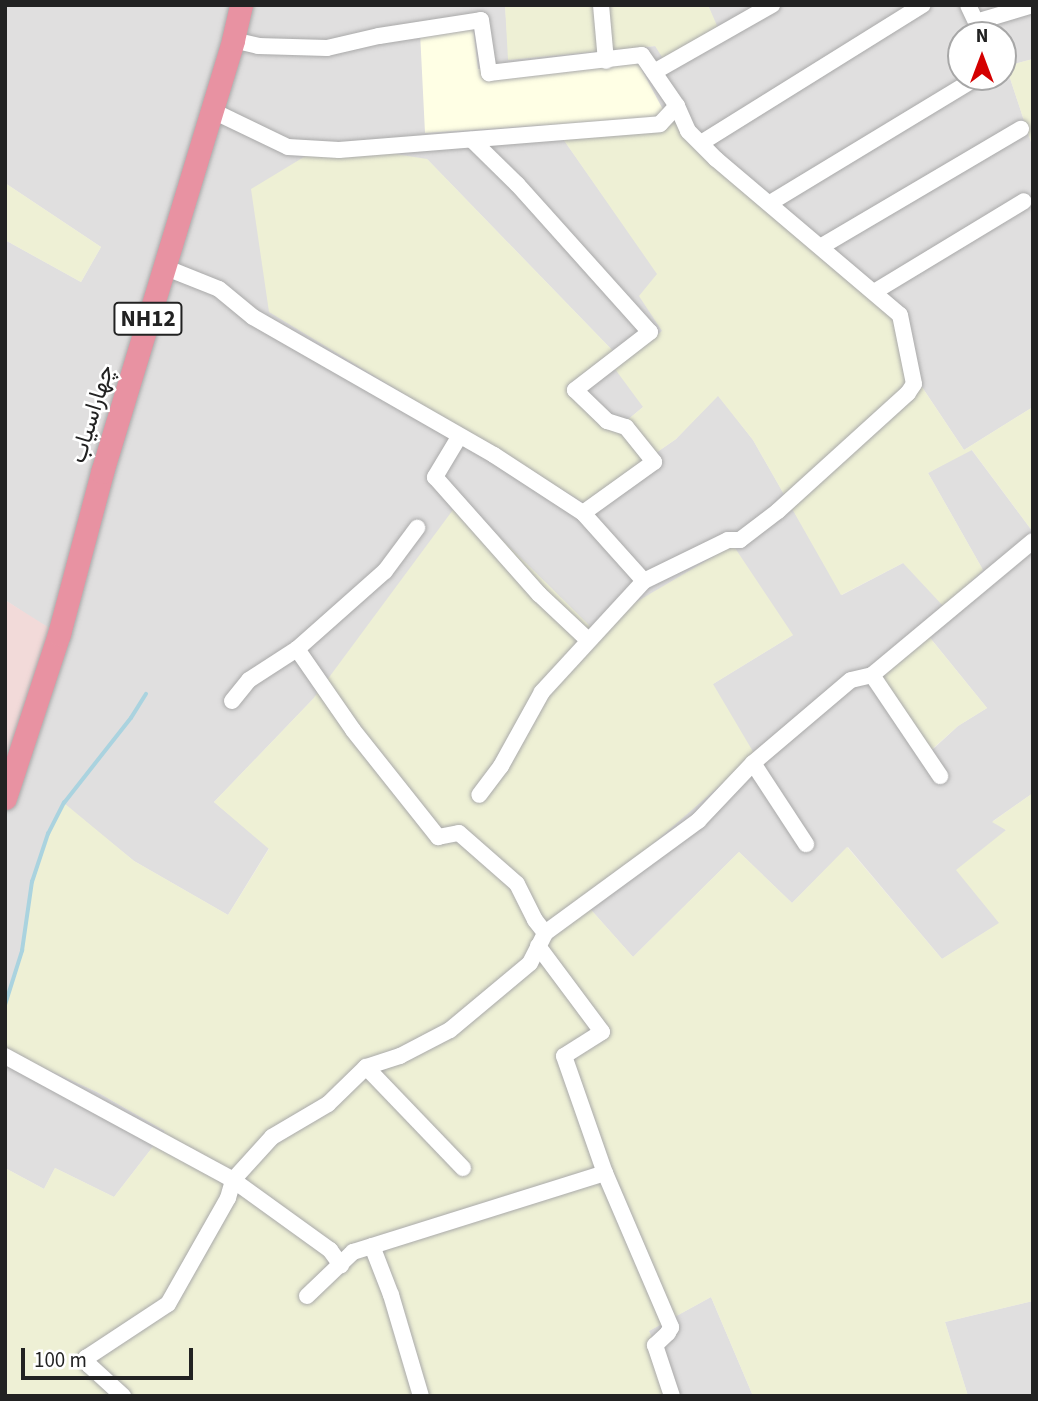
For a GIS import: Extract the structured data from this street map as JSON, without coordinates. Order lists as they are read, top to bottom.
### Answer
{
  "streets": {
    "highway": ["NH12", "چهاراسیاب"]
  },
  "scale_bar": "100 m",
  "north": "top"
}
